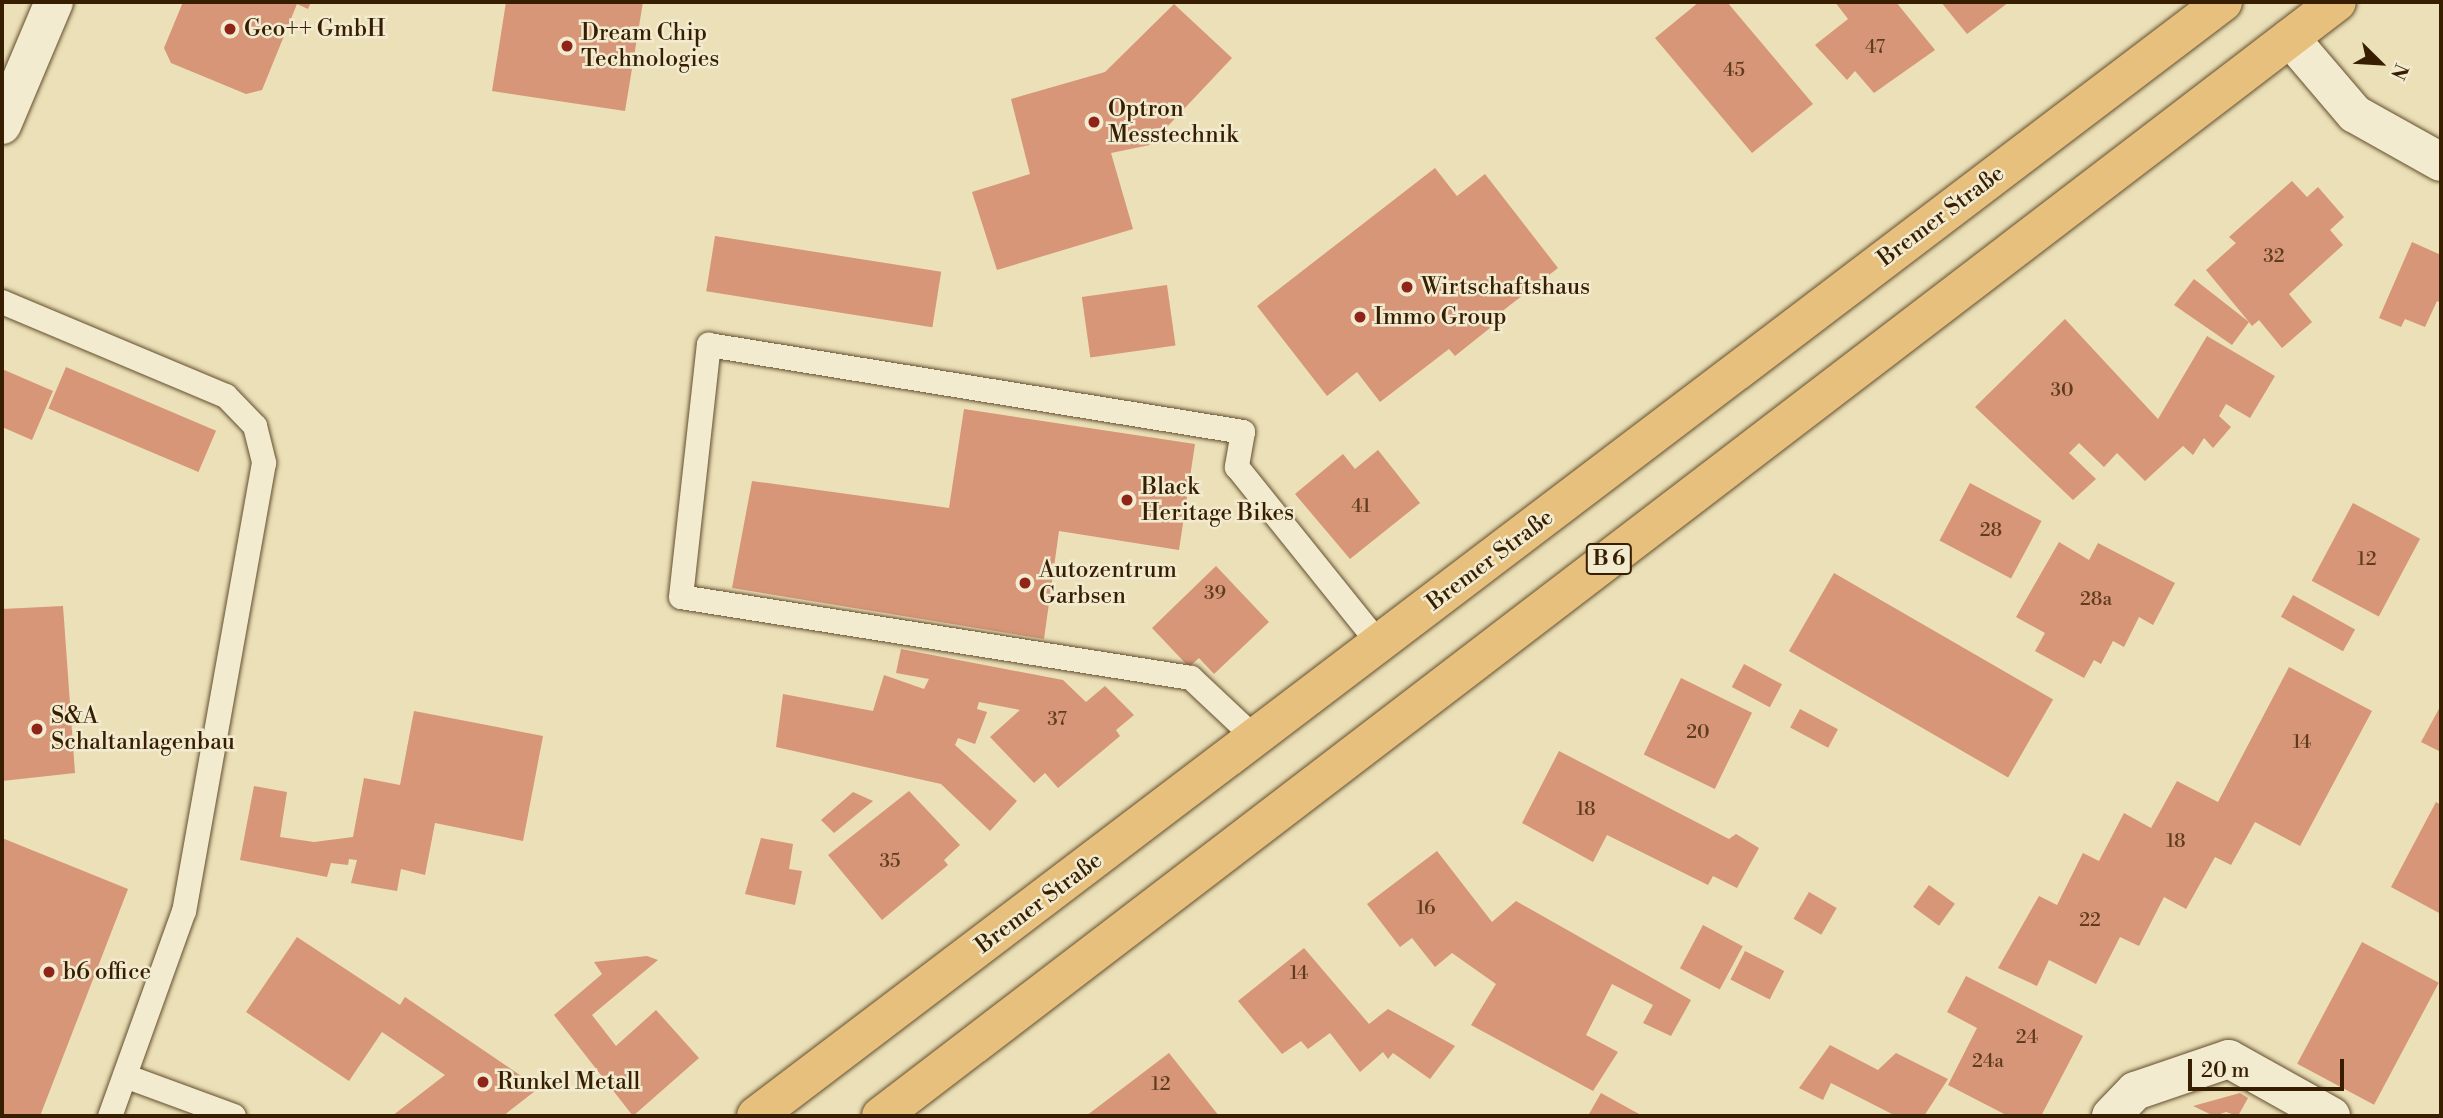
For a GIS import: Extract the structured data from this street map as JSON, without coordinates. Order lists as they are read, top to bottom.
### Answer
{
  "streets": {
    "main road": ["Bremer Straße", "B 6"]
  },
  "places": [
    "Geo++ GmbH",
    "Dream Chip Technologies",
    "Optron Messtechnik",
    "Wirtschaftshaus",
    "Immo Group",
    "Black Heritage Bikes",
    "Autozentrum Garbsen",
    "S&A Schaltanlagenbau",
    "b6 office",
    "Runkel Metall"
  ],
  "house_numbers": [
    "47",
    "45",
    "32",
    "30",
    "41",
    "28",
    "12",
    "39",
    "28a",
    "37",
    "20",
    "14",
    "18",
    "18",
    "35",
    "16",
    "22",
    "14",
    "24",
    "24a",
    "12"
  ],
  "scale_bar": "20 m",
  "north": "bottom right"
}
